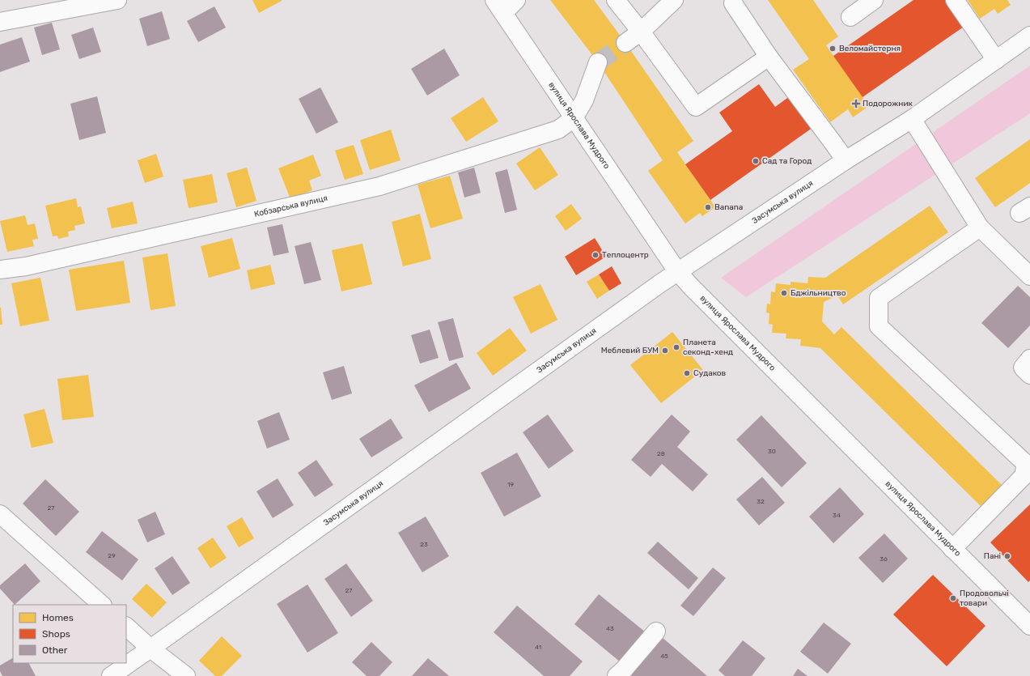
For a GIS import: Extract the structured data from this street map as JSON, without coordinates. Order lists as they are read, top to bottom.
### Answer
{
  "streets": {
    "street": ["вулиця Ярослава Мудрого", "Засумська вулиця", "Кобзарська вулиця"]
  },
  "crossings": [
    ["вулиця Ярослава Мудрого", "Засумська вулиця"],
    ["вулиця Ярослава Мудрого", "Кобзарська вулиця"]
  ],
  "places": {
    "other": [
      "Веломайстерня",
      "Сад та Город",
      "Banana",
      "Теплоцентр",
      "Бджільництво",
      "Планета секонд-хенд",
      "Меблевий БУМ",
      "Судаков",
      "Пані",
      "Продовольчі товари"
    ],
    "health": ["Подорожник"]
  },
  "house_numbers": [
    "30",
    "28",
    "19",
    "32",
    "27",
    "34",
    "23",
    "29",
    "36",
    "27",
    "43",
    "41",
    "45"
  ],
  "legend": ["Homes", "Shops", "Other"]
}
